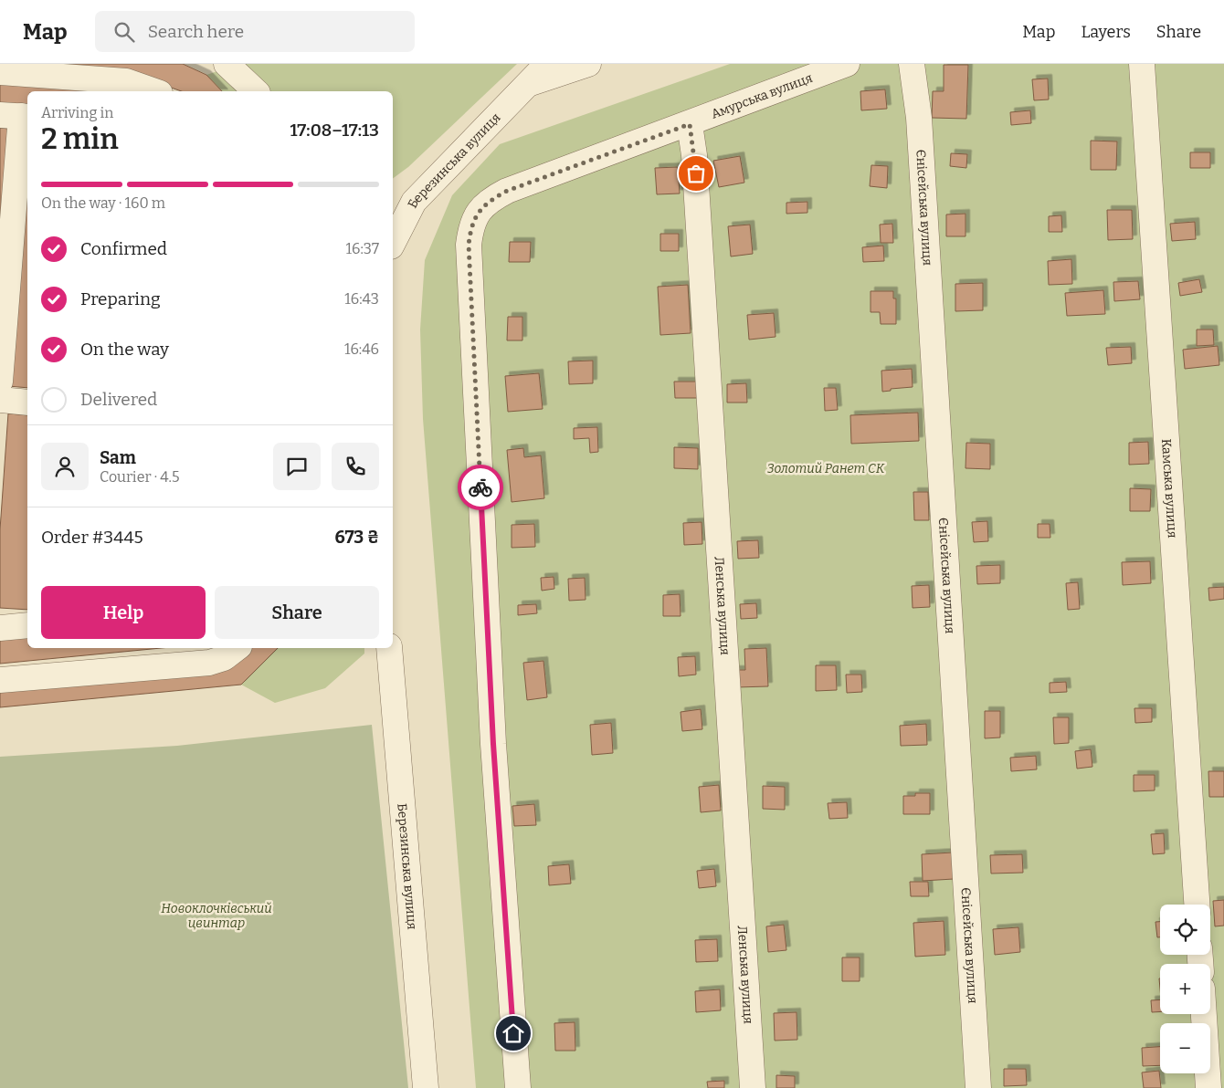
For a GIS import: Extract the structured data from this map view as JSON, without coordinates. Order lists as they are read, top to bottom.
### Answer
{
  "streets": {
    "street": [
      "Амурська вулиця",
      "Березинська вулиця",
      "Єнісейська вулиця",
      "Камська вулиця",
      "Ленська вулиця"
    ]
  },
  "crossings": [
    ["Амурська вулиця", "Ленська вулиця"]
  ],
  "parks": ["Золотий Ранет СК", "Новоклочківський цвинтар"],
  "page": {
    "header": "Map",
    "search": "Search here",
    "nav": ["Map", "Layers", "Share"],
    "heading": ["2 min", "Arriving in", "17:08–17:13"],
    "panel": [
      "Sam",
      "Courier · 4.5",
      "Order #3445",
      "673 ₴"
    ],
    "bar": "On the way · 160 m",
    "list": [
      ["Confirmed", "16:37"],
      ["Preparing", "16:43"],
      ["On the way", "16:46"],
      "Delivered"
    ],
    "buttons": ["Help", "Share"],
    "map_buttons": ["+", "−"]
  }
}
